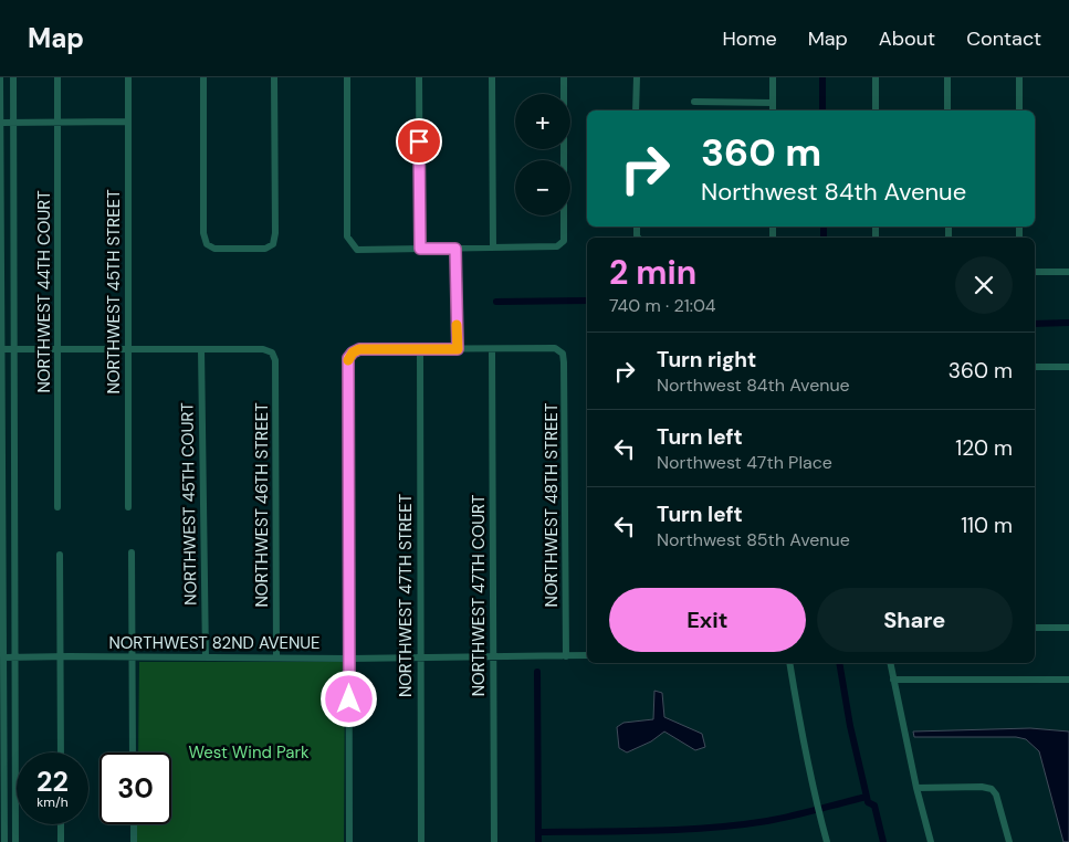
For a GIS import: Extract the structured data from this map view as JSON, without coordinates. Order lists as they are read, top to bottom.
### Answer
{
  "streets": {
    "street": [
      "NORTHWEST 44TH COURT",
      "NORTHWEST 45TH STREET",
      "NORTHWEST 45TH COURT",
      "NORTHWEST 46TH STREET",
      "NORTHWEST 48TH STREET",
      "NORTHWEST 47TH STREET",
      "NORTHWEST 47TH COURT",
      "NORTHWEST 82ND AVENUE"
    ]
  },
  "crossings": [
    ["NORTHWEST 45TH COURT", "NORTHWEST 46TH STREET"],
    ["NORTHWEST 45TH COURT", "NORTHWEST 82ND AVENUE"],
    ["NORTHWEST 46TH STREET", "NORTHWEST 82ND AVENUE"],
    ["NORTHWEST 48TH STREET", "NORTHWEST 47TH COURT"],
    ["NORTHWEST 48TH STREET", "NORTHWEST 82ND AVENUE"],
    ["NORTHWEST 47TH STREET", "NORTHWEST 82ND AVENUE"],
    ["NORTHWEST 47TH COURT", "NORTHWEST 82ND AVENUE"]
  ],
  "parks": ["West Wind Park"],
  "page": {
    "header": "Map",
    "nav": [
      "Home",
      "Map",
      "About",
      "Contact"
    ],
    "map_buttons": ["+", "−"],
    "turn": ["360 m", "Northwest 84th Avenue"],
    "heading": ["2 min", "740 m · 21:04"],
    "list": [
      {
        "name": "Turn right",
        "note": "Northwest 84th Avenue",
        "value": "360 m"
      },
      {
        "name": "Turn left",
        "note": "Northwest 47th Place",
        "value": "120 m"
      },
      {
        "name": "Turn left",
        "note": "Northwest 85th Avenue",
        "value": "110 m"
      }
    ],
    "buttons": ["Exit", "Share"],
    "speed": "22 km/h",
    "limit": "30"
  }
}
